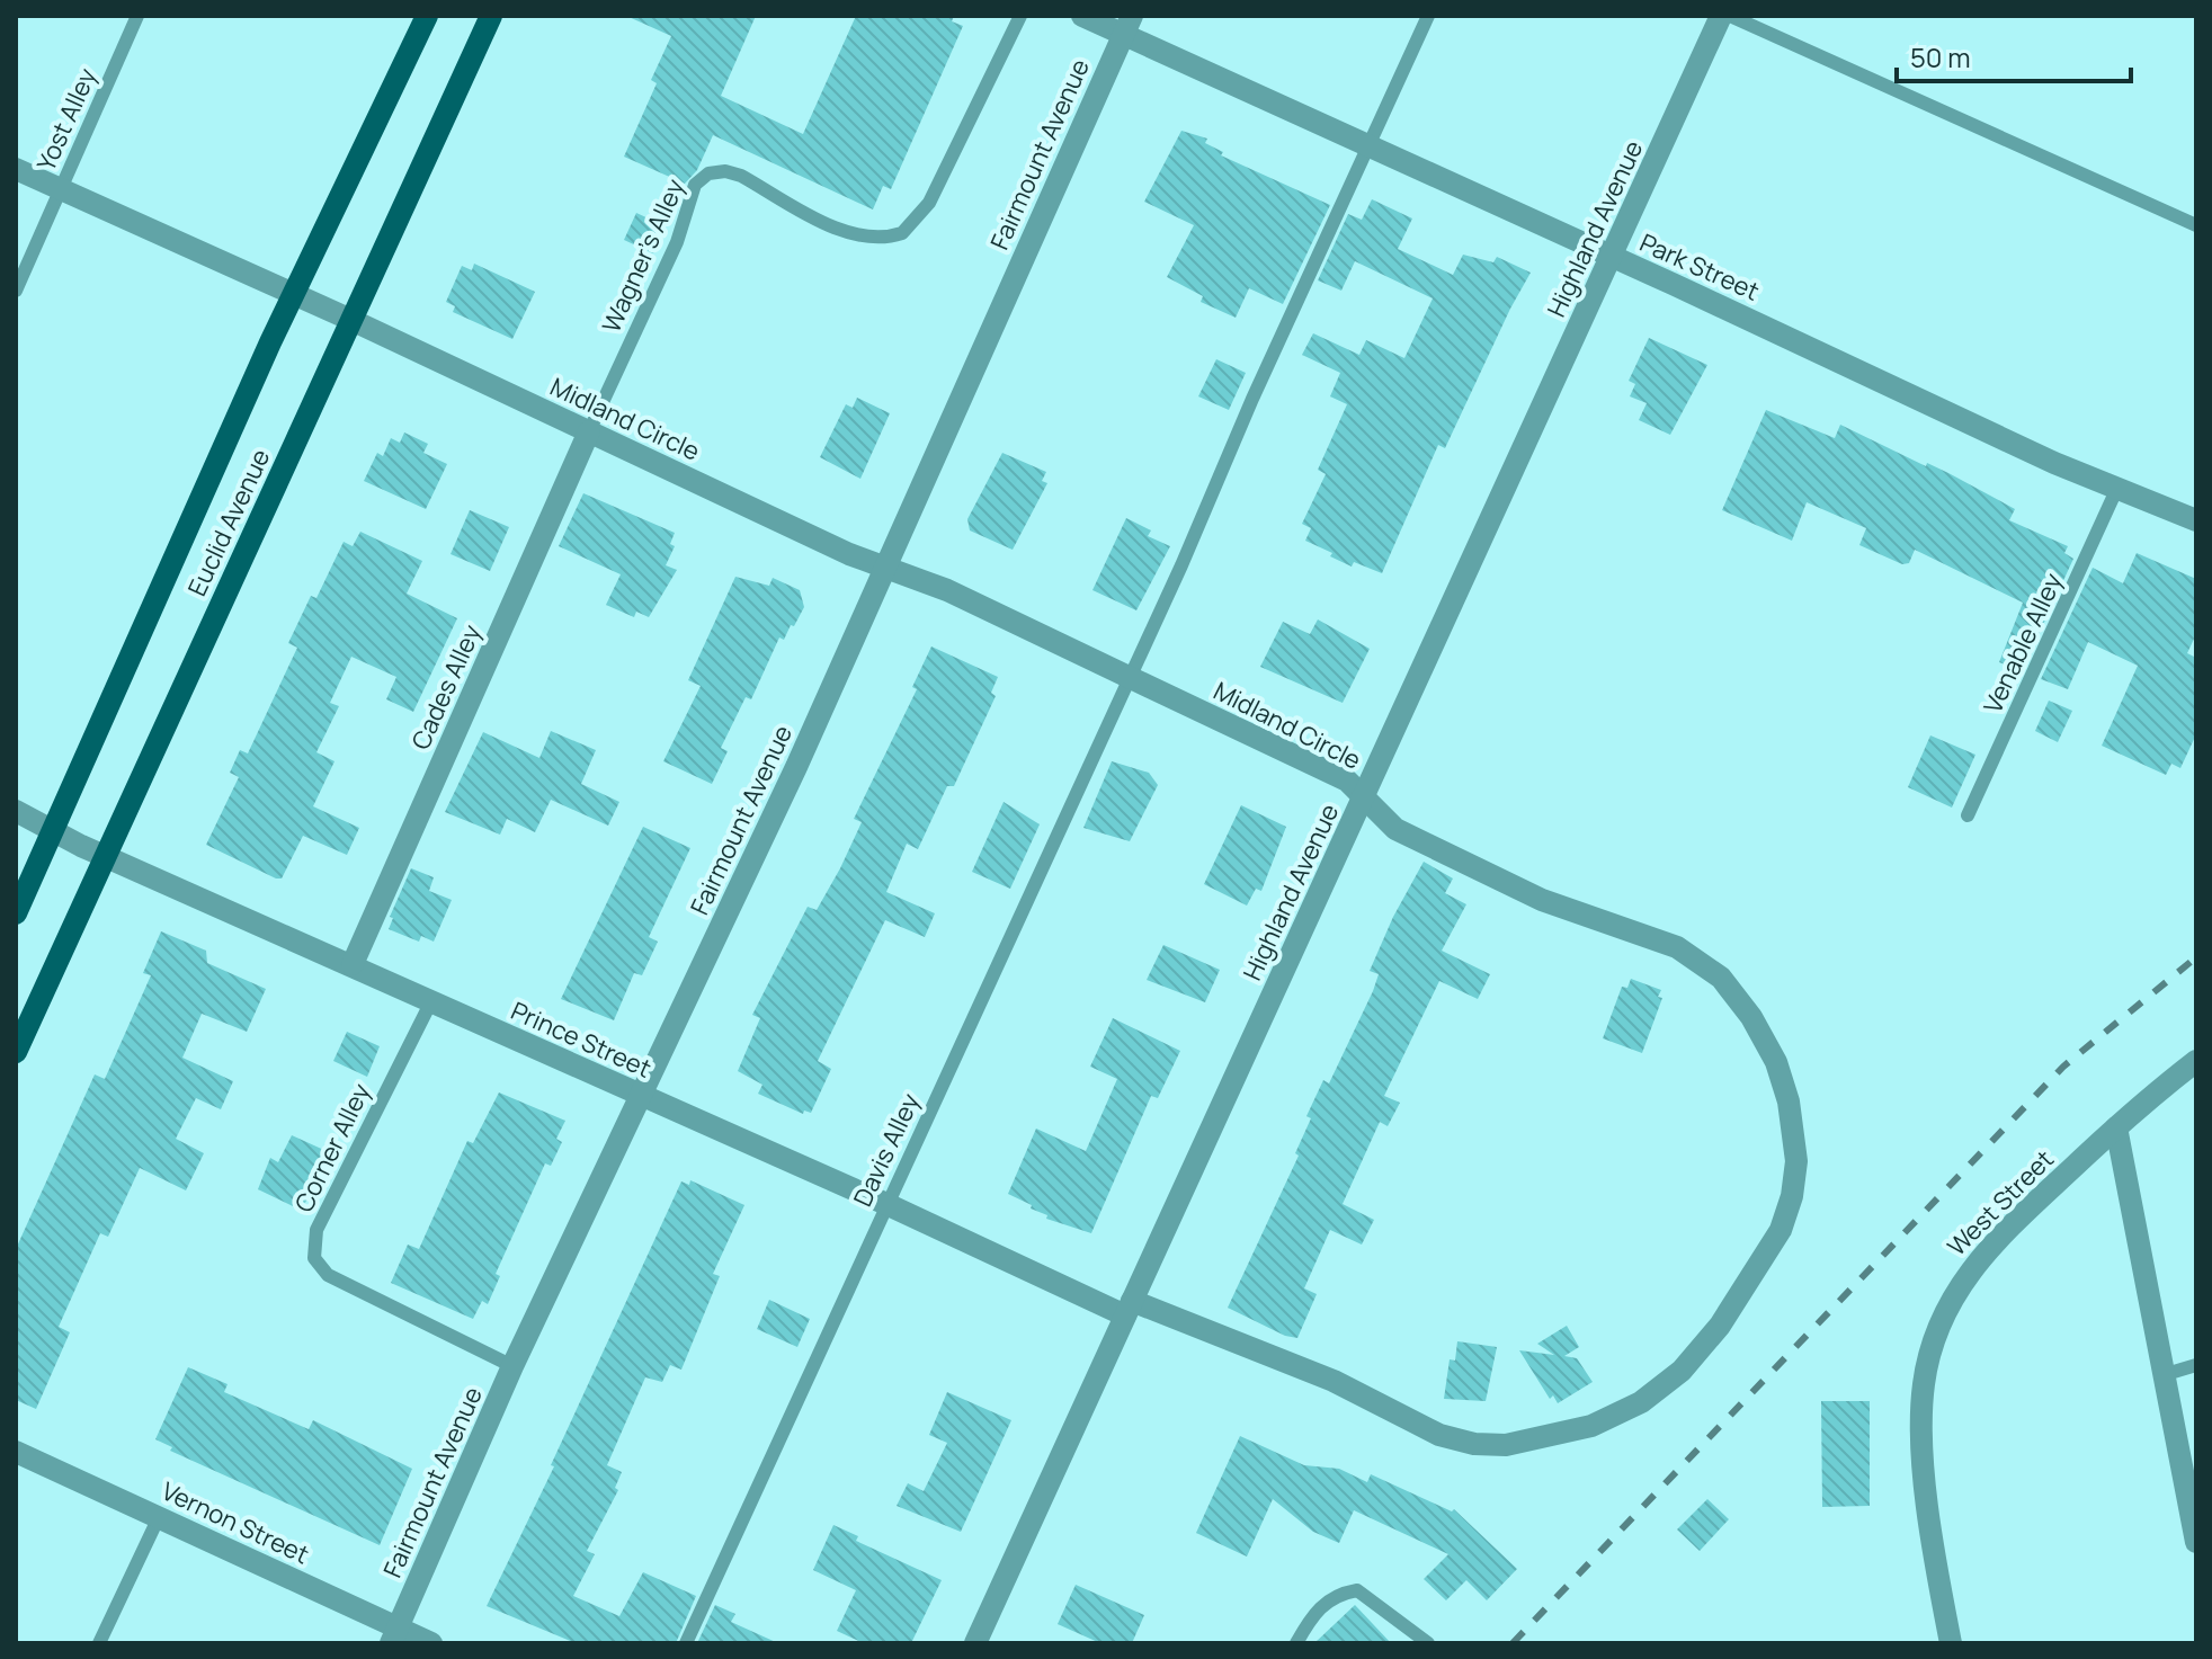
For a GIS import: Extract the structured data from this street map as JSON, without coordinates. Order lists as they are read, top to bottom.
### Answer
{
  "streets": {
    "main road": ["Euclid Avenue"],
    "street": [
      "Fairmount Avenue",
      "Highland Avenue",
      "Park Street",
      "Midland Circle",
      "Cades Alley",
      "Prince Street",
      "West Street",
      "Vernon Street"
    ],
    "lane": [
      "Yost Alley",
      "Wagner's Alley",
      "Venable Alley",
      "Corner Alley",
      "Davis Alley"
    ]
  },
  "crossings": [
    ["Yost Alley", "Midland Circle"],
    ["Fairmount Avenue", "Park Street"],
    ["Fairmount Avenue", "Midland Circle"],
    ["Fairmount Avenue", "Prince Street"],
    ["Fairmount Avenue", "Corner Alley"],
    ["Fairmount Avenue", "Vernon Street"],
    ["Highland Avenue", "Park Street"],
    ["Highland Avenue", "Midland Circle"],
    ["Highland Avenue", "Prince Street"],
    ["Wagner's Alley", "Midland Circle"],
    ["Wagner's Alley", "Cades Alley"],
    ["Park Street", "Venable Alley"],
    ["Park Street", "Davis Alley"],
    ["Midland Circle", "Euclid Avenue"],
    ["Midland Circle", "Cades Alley"],
    ["Midland Circle", "Prince Street"],
    ["Midland Circle", "Davis Alley"],
    ["Euclid Avenue", "Prince Street"],
    ["Cades Alley", "Prince Street"],
    ["Prince Street", "Corner Alley"],
    ["Prince Street", "Davis Alley"]
  ],
  "scale_bar": "50 m"
}
